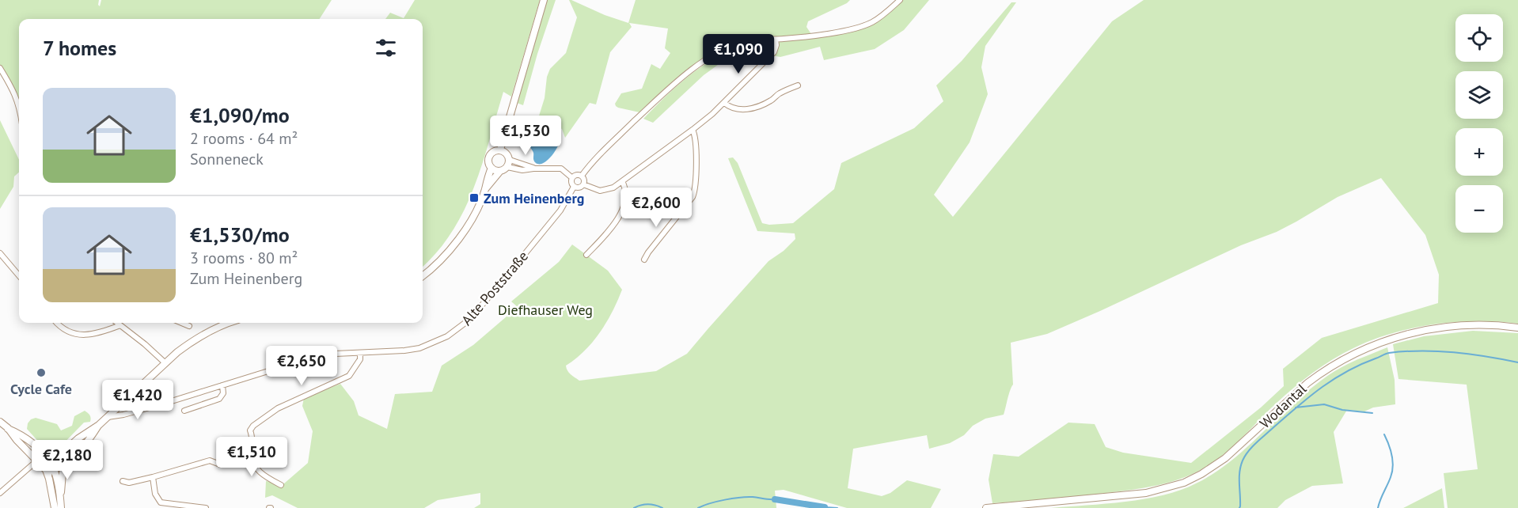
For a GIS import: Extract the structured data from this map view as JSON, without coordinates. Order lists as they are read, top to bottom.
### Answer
{
  "streets": {
    "main road": ["Wodantal"],
    "street": ["Alte Poststraße"]
  },
  "parks": ["Diefhauser Weg"],
  "places": {
    "transit": ["Zum Heinenberg"],
    "other": ["Cycle Cafe"]
  },
  "page": {
    "map_buttons": ["+", "−"],
    "heading": "7 homes",
    "price": [
      "€1,090",
      "€1,530",
      "€2,600",
      "€2,650",
      "€1,420",
      "€1,510",
      "€2,180"
    ],
    "list": [
      {
        "name": "€1,090/mo",
        "note": "2 rooms · 64 m² · Sonneneck"
      },
      {
        "name": "€1,530/mo",
        "note": "3 rooms · 80 m² · Zum Heinenberg"
      }
    ]
  }
}
